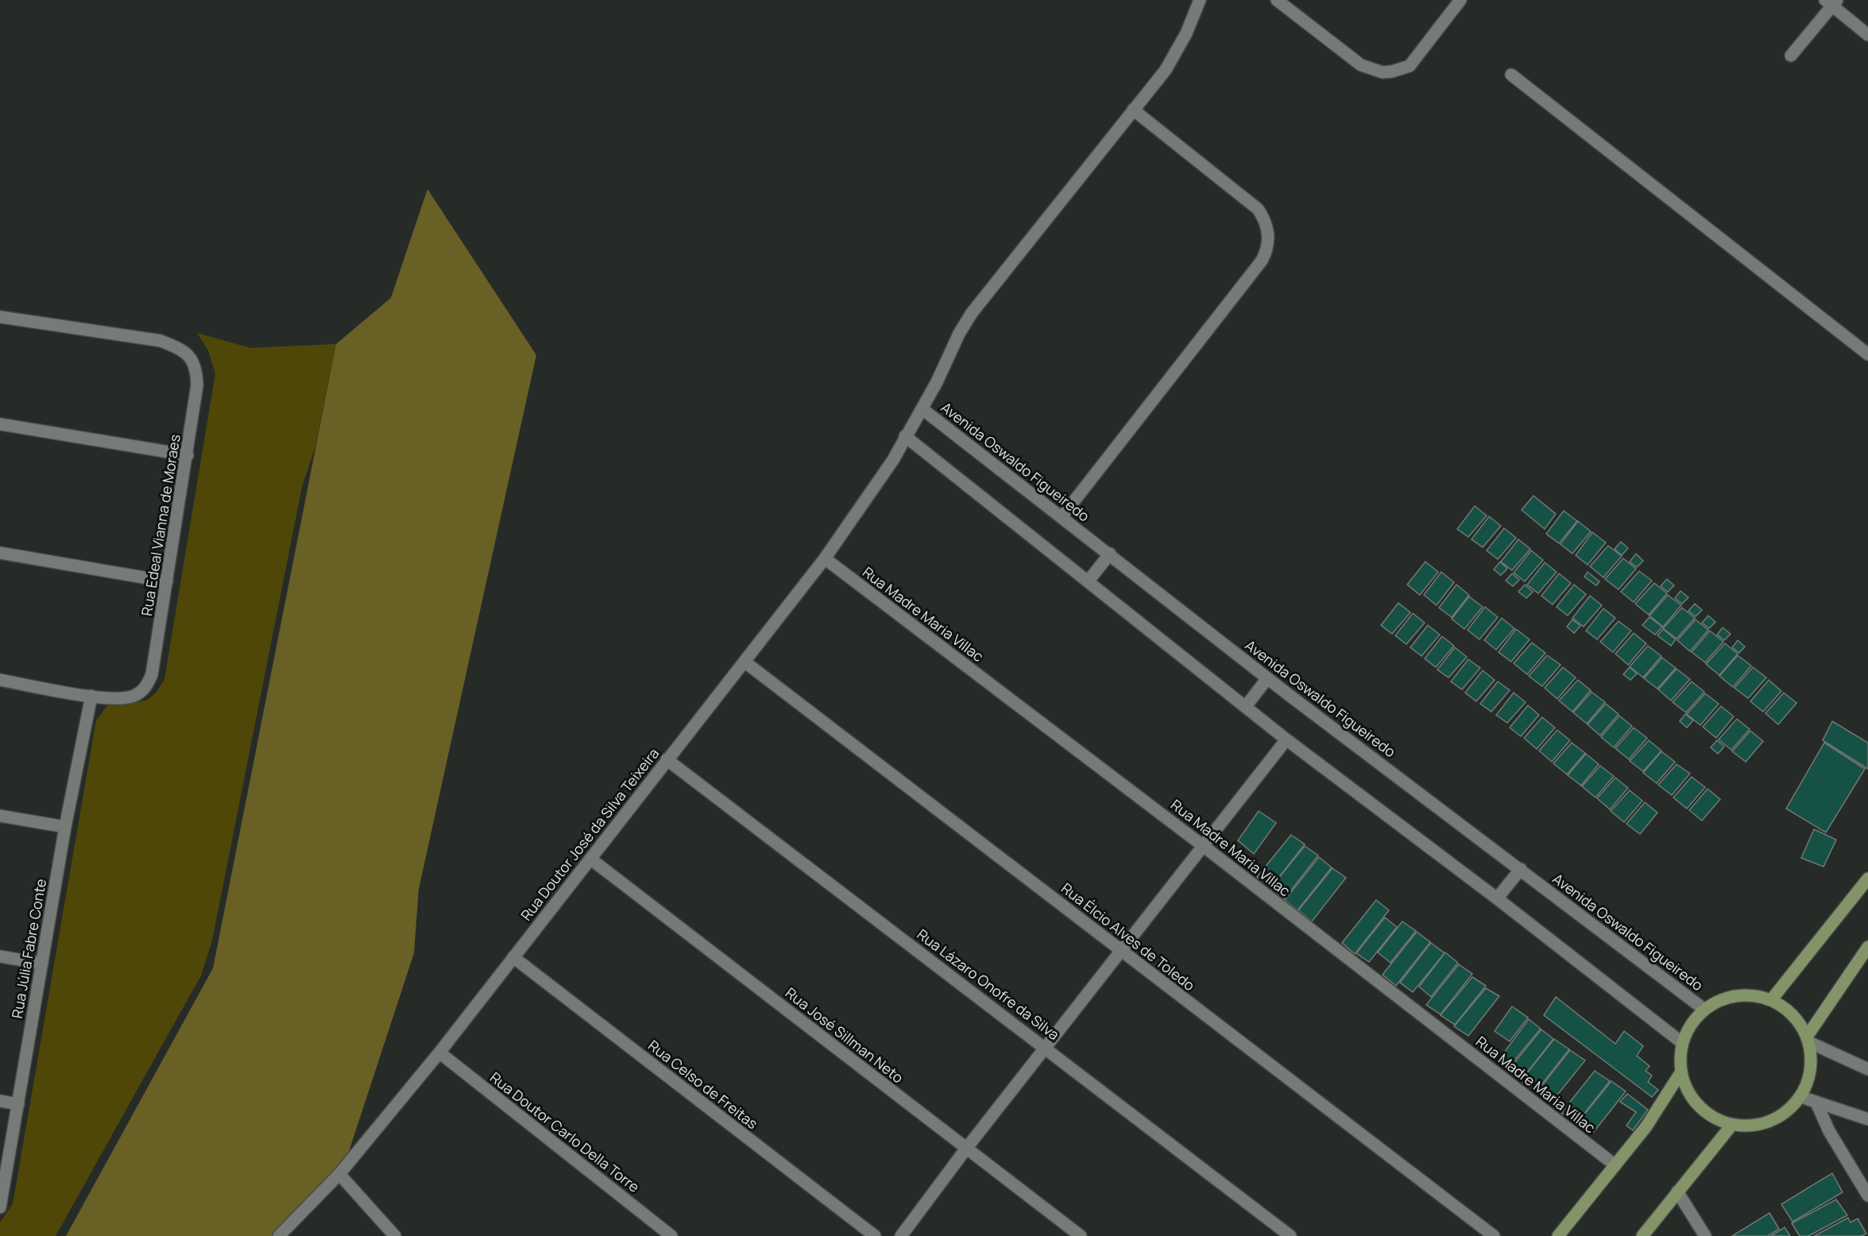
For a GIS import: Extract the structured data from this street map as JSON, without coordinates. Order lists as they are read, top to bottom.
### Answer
{
  "streets": {
    "street": [
      "Avenida Oswaldo Figueiredo",
      "Rua Edeal Vianna de Moraes",
      "Rua Madre Maria Villac",
      "Rua Doutor José da Silva Teixeira",
      "Rua Élcio Alves de Toledo",
      "Rua Júlia Fabre Conte",
      "Rua Lázaro Onofre da Silva",
      "Rua José Sillman Neto",
      "Rua Celso de Freitas",
      "Rua Doutor Carlo Della Torre"
    ]
  },
  "crossings": [
    ["Avenida Oswaldo Figueiredo", "Rua Doutor José da Silva Teixeira"],
    ["Rua Edeal Vianna de Moraes", "Rua Júlia Fabre Conte"],
    ["Rua Madre Maria Villac", "Rua Doutor José da Silva Teixeira"],
    ["Rua Doutor José da Silva Teixeira", "Rua Élcio Alves de Toledo"],
    ["Rua Doutor José da Silva Teixeira", "Rua Lázaro Onofre da Silva"],
    ["Rua Doutor José da Silva Teixeira", "Rua José Sillman Neto"],
    ["Rua Doutor José da Silva Teixeira", "Rua Celso de Freitas"],
    ["Rua Doutor José da Silva Teixeira", "Rua Doutor Carlo Della Torre"]
  ]
}
